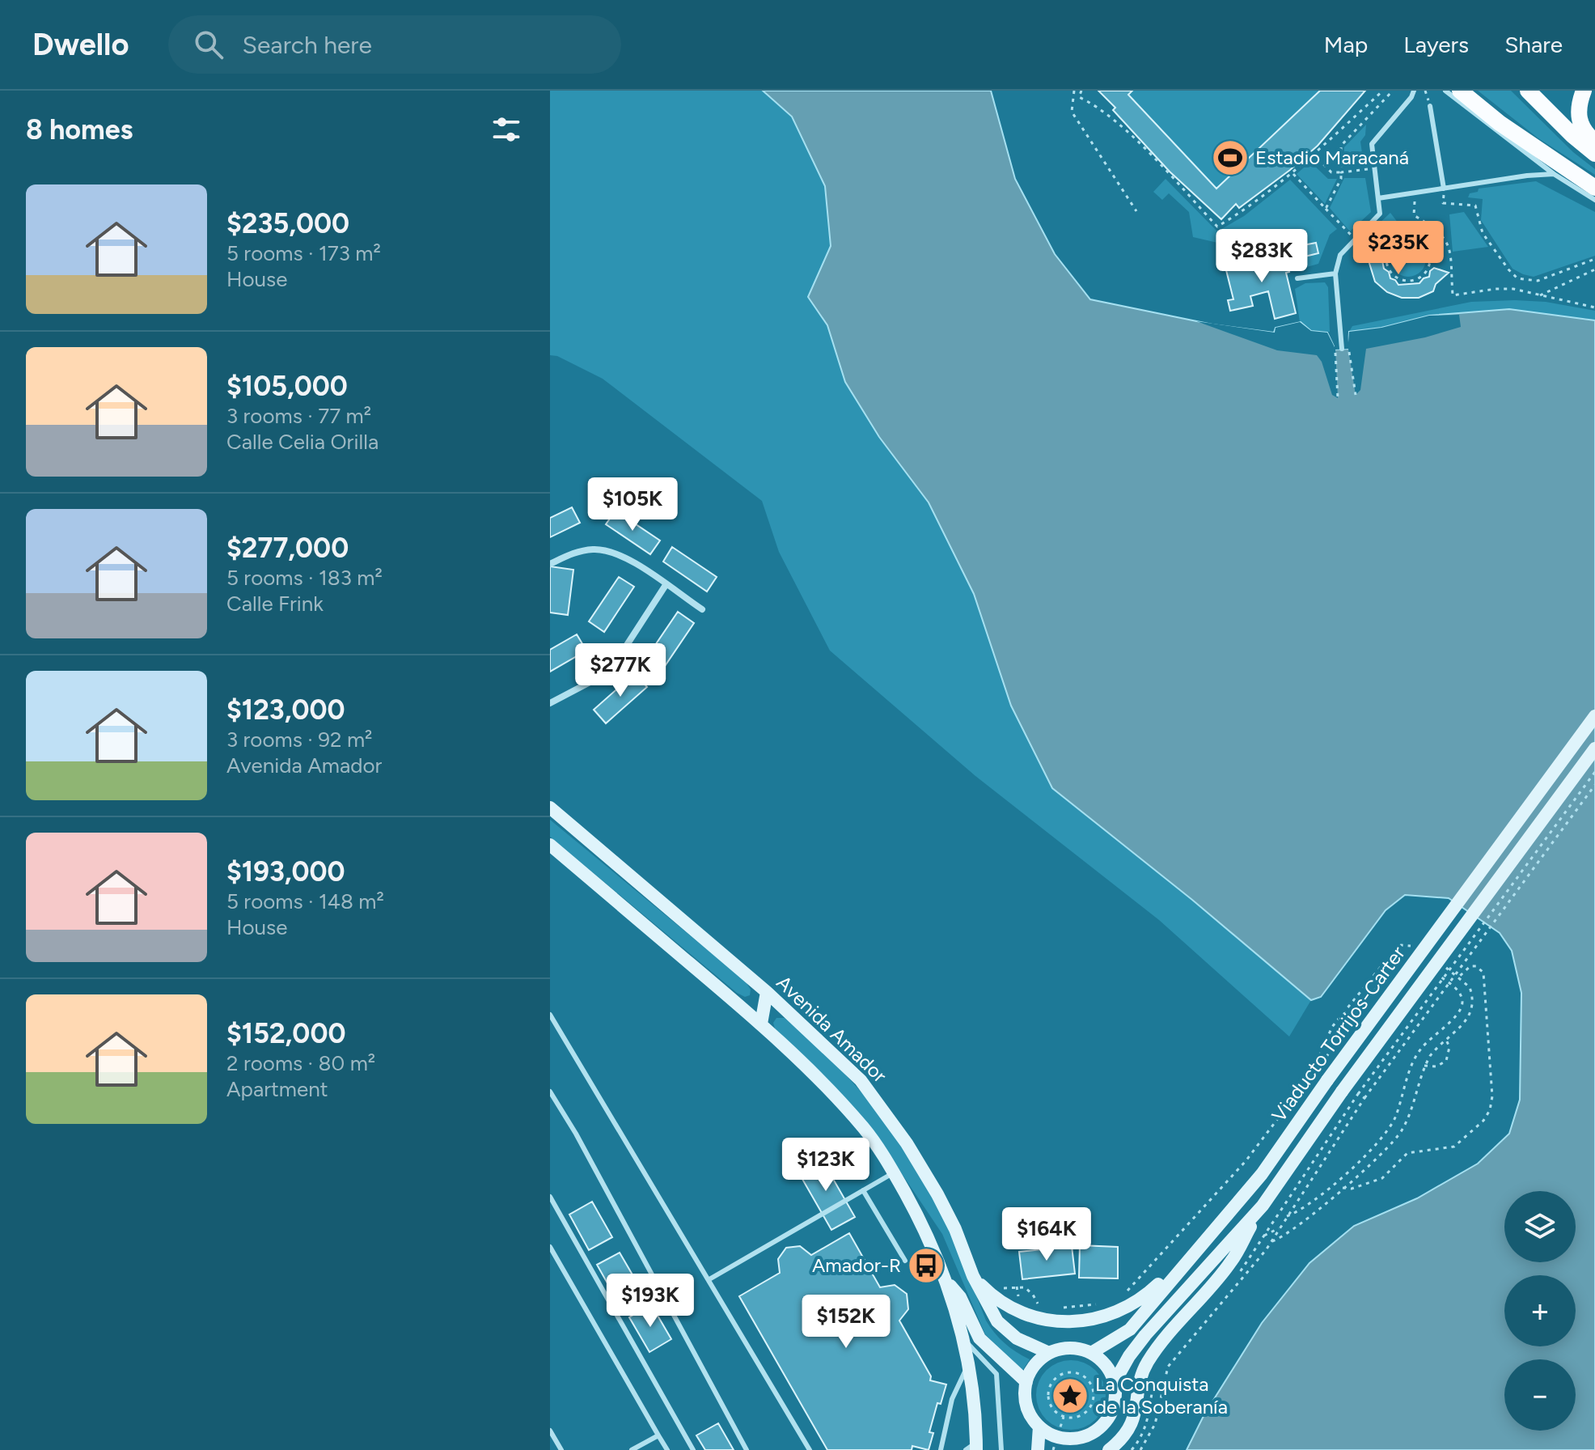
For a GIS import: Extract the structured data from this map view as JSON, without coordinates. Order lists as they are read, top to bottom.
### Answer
{
  "streets": {
    "main road": ["Avenida Amador", "Viaducto Torrijos-Carter"]
  },
  "places": {
    "sports": ["Estadio Maracaná"],
    "bus stop": ["Amador-R"],
    "place": ["La Conquista de la Soberanía"]
  },
  "page": {
    "header": "Dwello",
    "search": "Search here",
    "nav": ["Map", "Layers", "Share"],
    "heading": "8 homes",
    "list": [
      {
        "name": "$235,000",
        "note": "5 rooms · 173 m² · House"
      },
      {
        "name": "$105,000",
        "note": "3 rooms · 77 m² · Calle Celia Orilla"
      },
      {
        "name": "$277,000",
        "note": "5 rooms · 183 m² · Calle Frink"
      },
      {
        "name": "$123,000",
        "note": "3 rooms · 92 m² · Avenida Amador"
      },
      {
        "name": "$193,000",
        "note": "5 rooms · 148 m² · House"
      },
      {
        "name": "$152,000",
        "note": "2 rooms · 80 m² · Apartment"
      }
    ],
    "price": [
      "$235K",
      "$283K",
      "$105K",
      "$277K",
      "$123K",
      "$164K",
      "$193K",
      "$152K"
    ],
    "map_buttons": ["+", "−"]
  }
}
